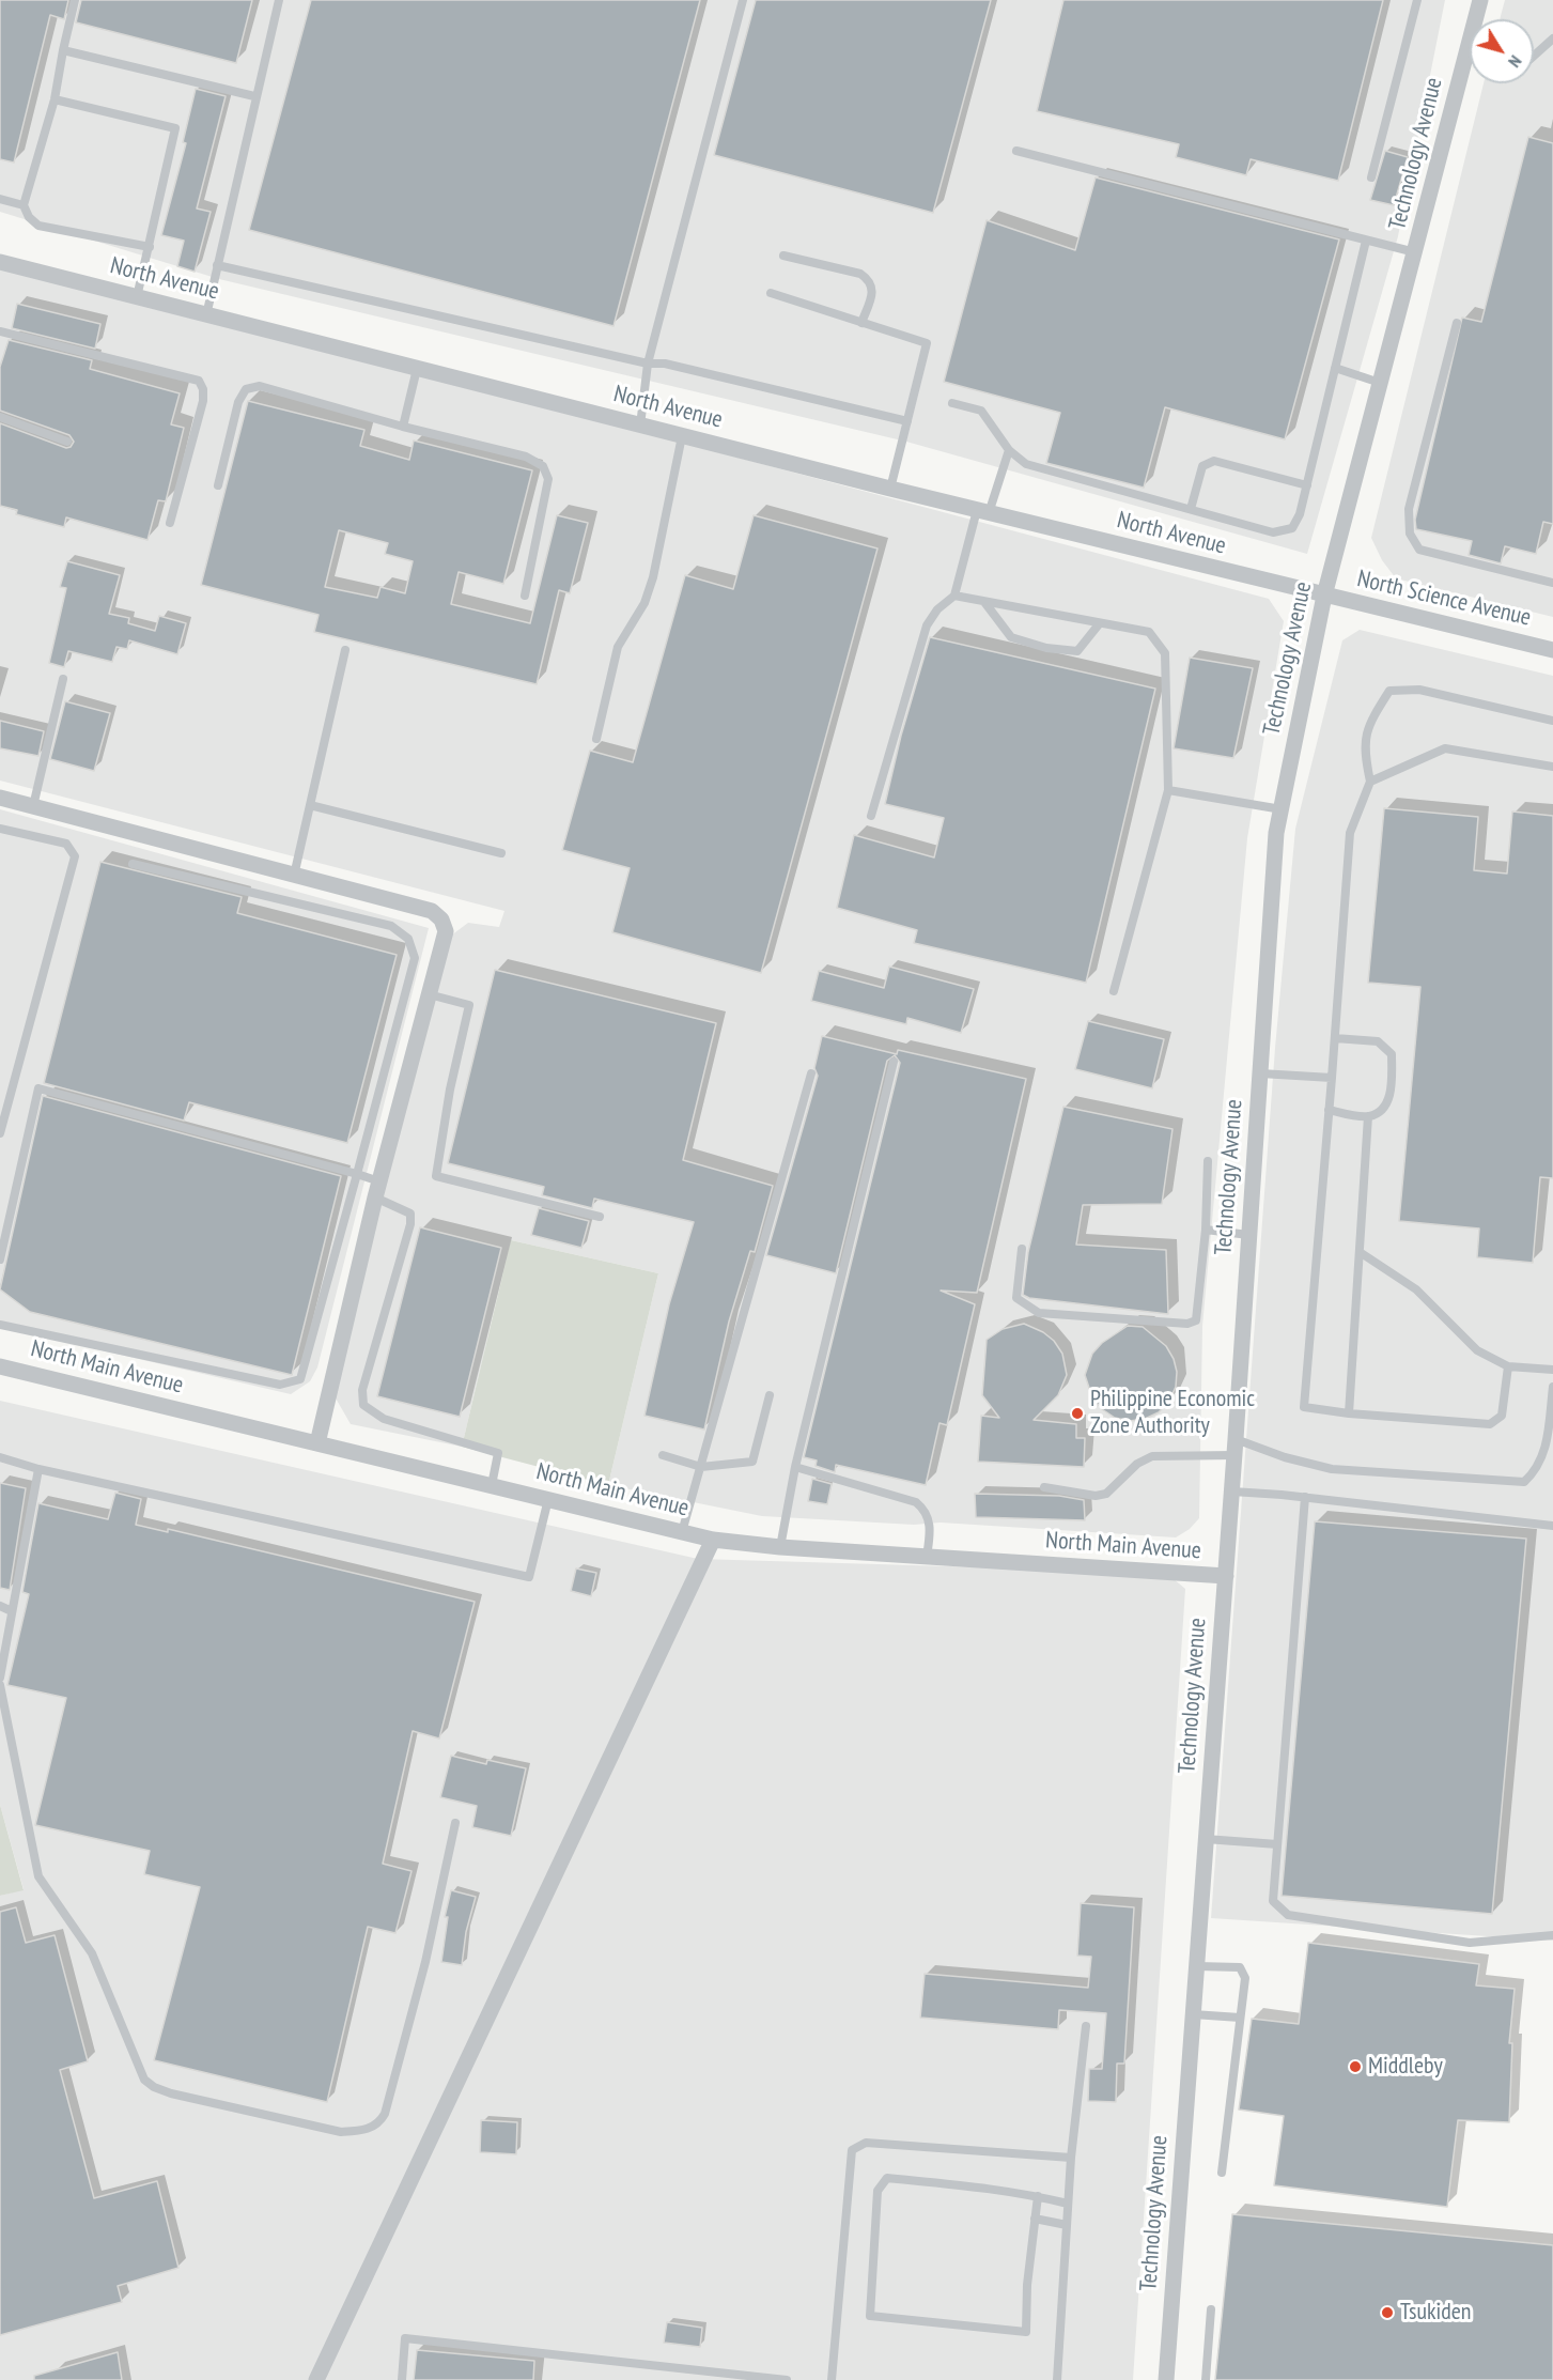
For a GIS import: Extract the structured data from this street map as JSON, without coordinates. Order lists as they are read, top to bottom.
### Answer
{
  "streets": {
    "street": [
      "Technology Avenue",
      "North Avenue",
      "North Science Avenue",
      "North Main Avenue"
    ]
  },
  "crossings": [
    ["Technology Avenue", "North Avenue"],
    ["Technology Avenue", "North Science Avenue"],
    ["Technology Avenue", "North Main Avenue"],
    ["North Avenue", "North Science Avenue"]
  ],
  "places": ["Philippine Economic Zone Authority", "Middleby", "Tsukiden"],
  "north": "bottom right"
}
